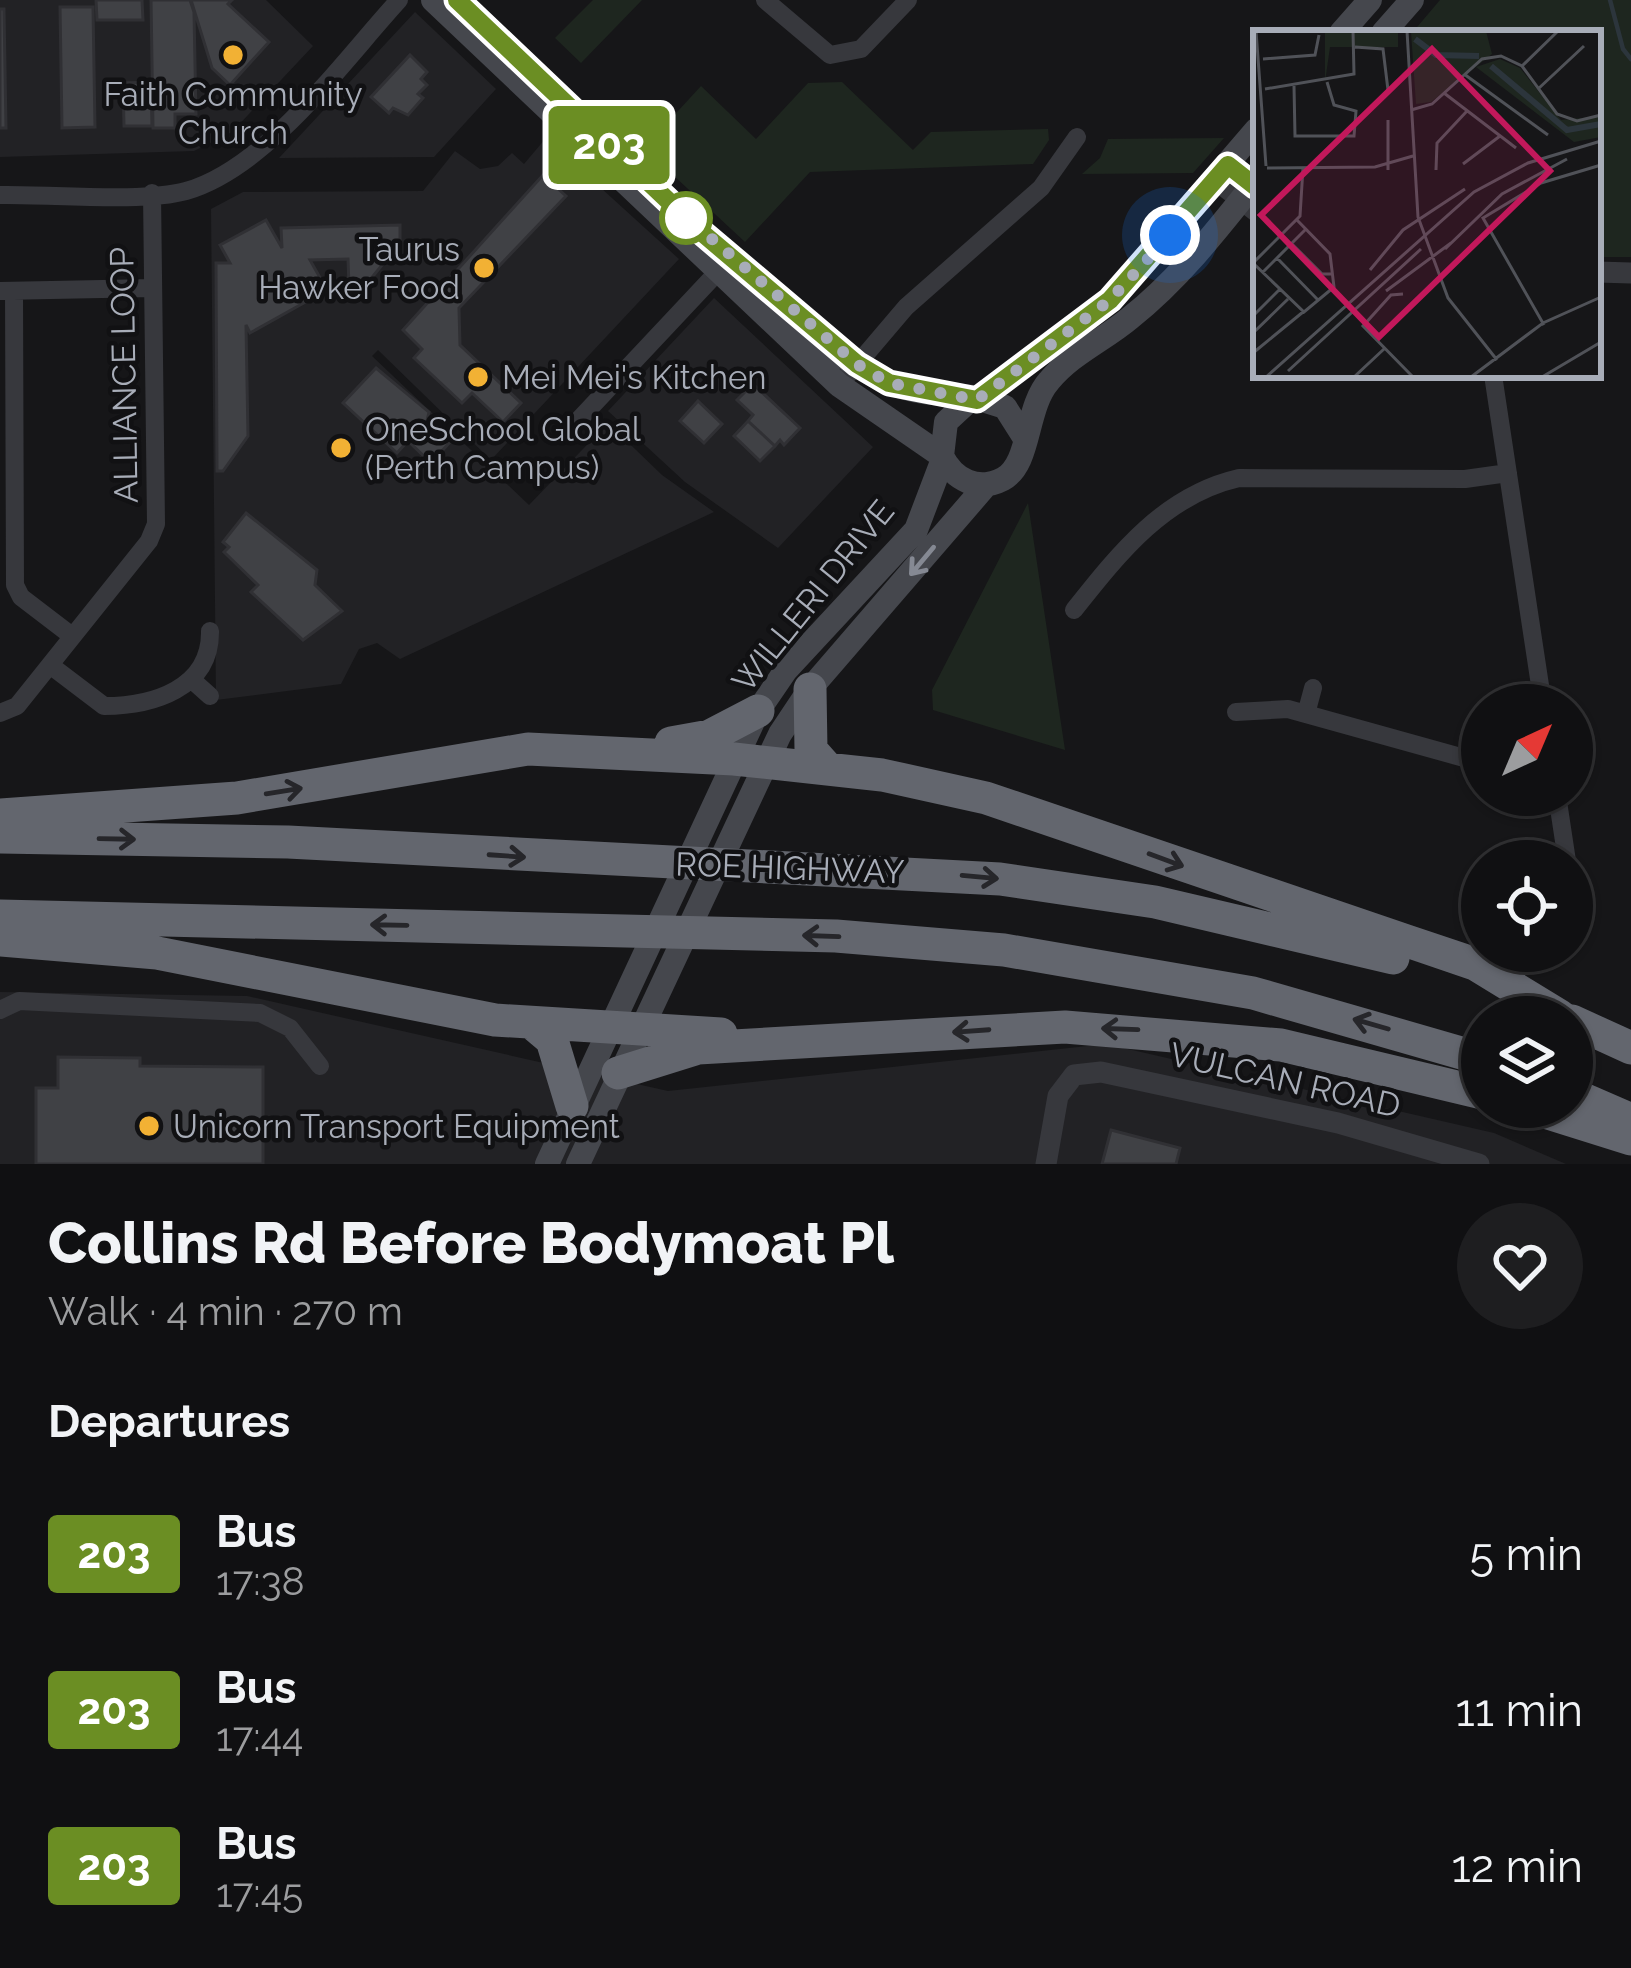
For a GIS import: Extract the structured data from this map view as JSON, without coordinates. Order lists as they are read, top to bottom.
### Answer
{
  "streets": {
    "highway": ["ROE HIGHWAY"],
    "main road": ["WILLERI DRIVE"],
    "street": ["ALLIANCE LOOP", "VULCAN ROAD"]
  },
  "places": [
    "Faith Community Church",
    "Taurus Hawker Food",
    "Mei Mei's Kitchen",
    "OneSchool Global (Perth Campus)",
    "Unicorn Transport Equipment"
  ],
  "lines": ["bus line 203"],
  "north": "top right",
  "page": {
    "on_map": "203",
    "heading": [
      ["Collins Rd Before Bodymoat Pl", "Walk · 4 min · 270 m"],
      "Departures"
    ],
    "list": [
      {
        "mark": "203",
        "name": "Bus",
        "note": "17:38",
        "value": "5 min"
      },
      {
        "mark": "203",
        "name": "Bus",
        "note": "17:44",
        "value": "11 min"
      },
      {
        "mark": "203",
        "name": "Bus",
        "note": "17:45",
        "value": "12 min"
      }
    ]
  }
}
